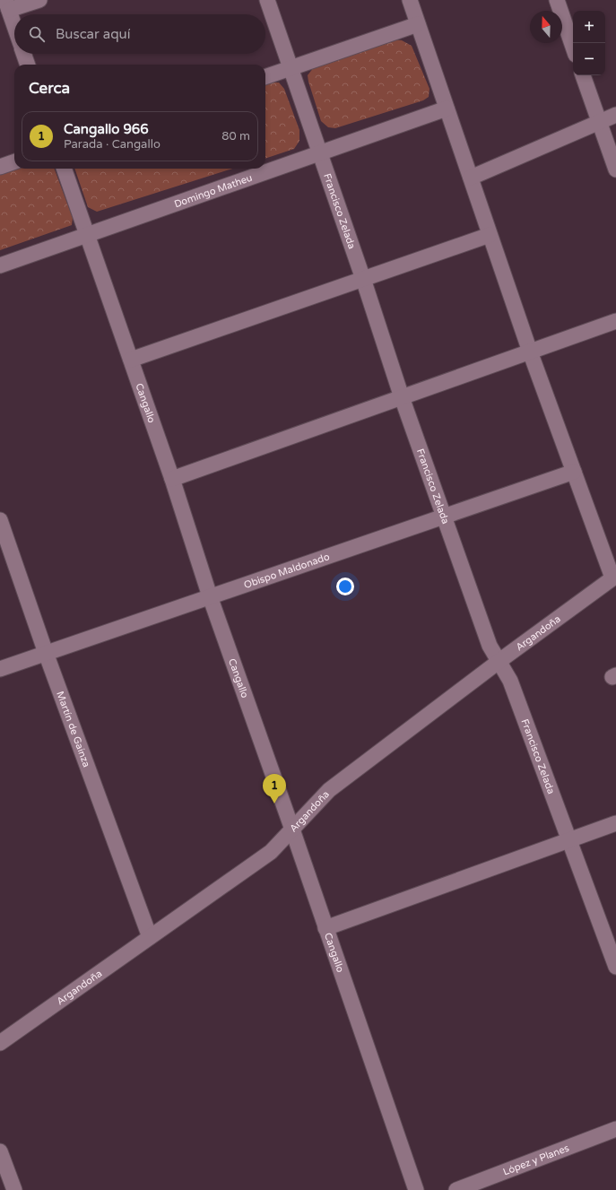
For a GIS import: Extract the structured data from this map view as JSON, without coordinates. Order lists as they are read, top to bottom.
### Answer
{
  "streets": {
    "street": [
      "Domingo Matheu",
      "Francisco Zelada",
      "Cangallo",
      "Obispo Maldonado",
      "Argandoña",
      "Martín de Gainza",
      "López y Planes"
    ]
  },
  "crossings": [
    ["Domingo Matheu", "Francisco Zelada"],
    ["Domingo Matheu", "Cangallo"],
    ["Francisco Zelada", "Obispo Maldonado"],
    ["Francisco Zelada", "Argandoña"],
    ["Cangallo", "Obispo Maldonado"],
    ["Cangallo", "Argandoña"],
    ["Obispo Maldonado", "Martín de Gainza"],
    ["Argandoña", "Martín de Gainza"]
  ],
  "north": "top",
  "page": {
    "map_buttons": ["+", "−"],
    "search": "Buscar aquí",
    "heading": "Cerca",
    "list": [
      {
        "mark": "1",
        "name": "Cangallo 966",
        "note": "Parada · Cangallo",
        "value": "80 m"
      }
    ],
    "pins": "1"
  }
}
